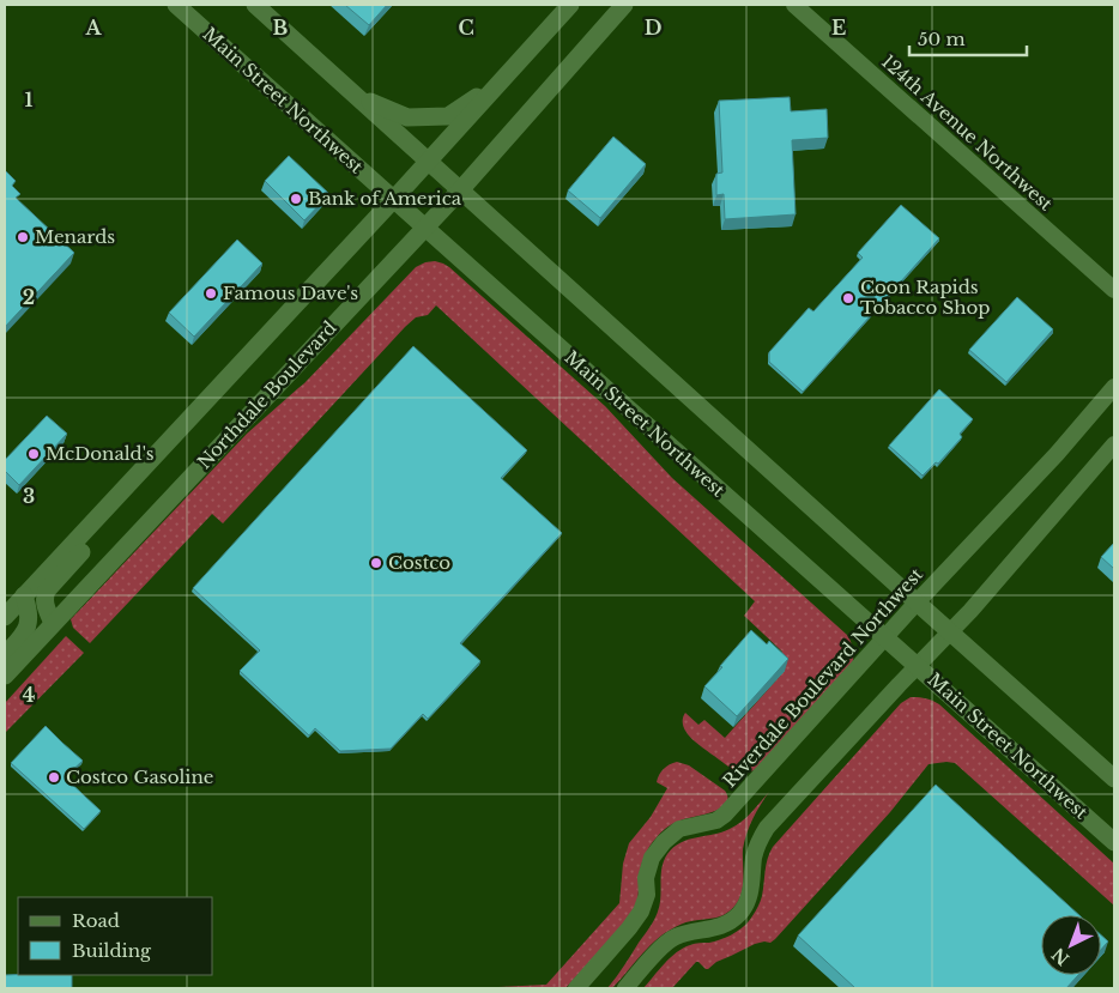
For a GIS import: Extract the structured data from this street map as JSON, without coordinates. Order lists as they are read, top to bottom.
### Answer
{
  "streets": {
    "main road": ["Main Street Northwest", "Northdale Boulevard"],
    "street": ["124th Avenue Northwest", "Riverdale Boulevard Northwest"]
  },
  "crossings": [
    ["Main Street Northwest", "Northdale Boulevard"],
    ["Main Street Northwest", "Riverdale Boulevard Northwest"]
  ],
  "places": [
    "Bank of America",
    "Menards",
    "Famous Dave's",
    "Coon Rapids Tobacco Shop",
    "McDonald's",
    "Costco",
    "Costco Gasoline"
  ],
  "legend": ["Road", "Building"],
  "scale_bar": "50 m",
  "north": "bottom left",
  "grid": {
    "columns": [
      "A",
      "B",
      "C",
      "D",
      "E"
    ],
    "rows": [
      "1",
      "2",
      "3",
      "4"
    ]
  }
}
